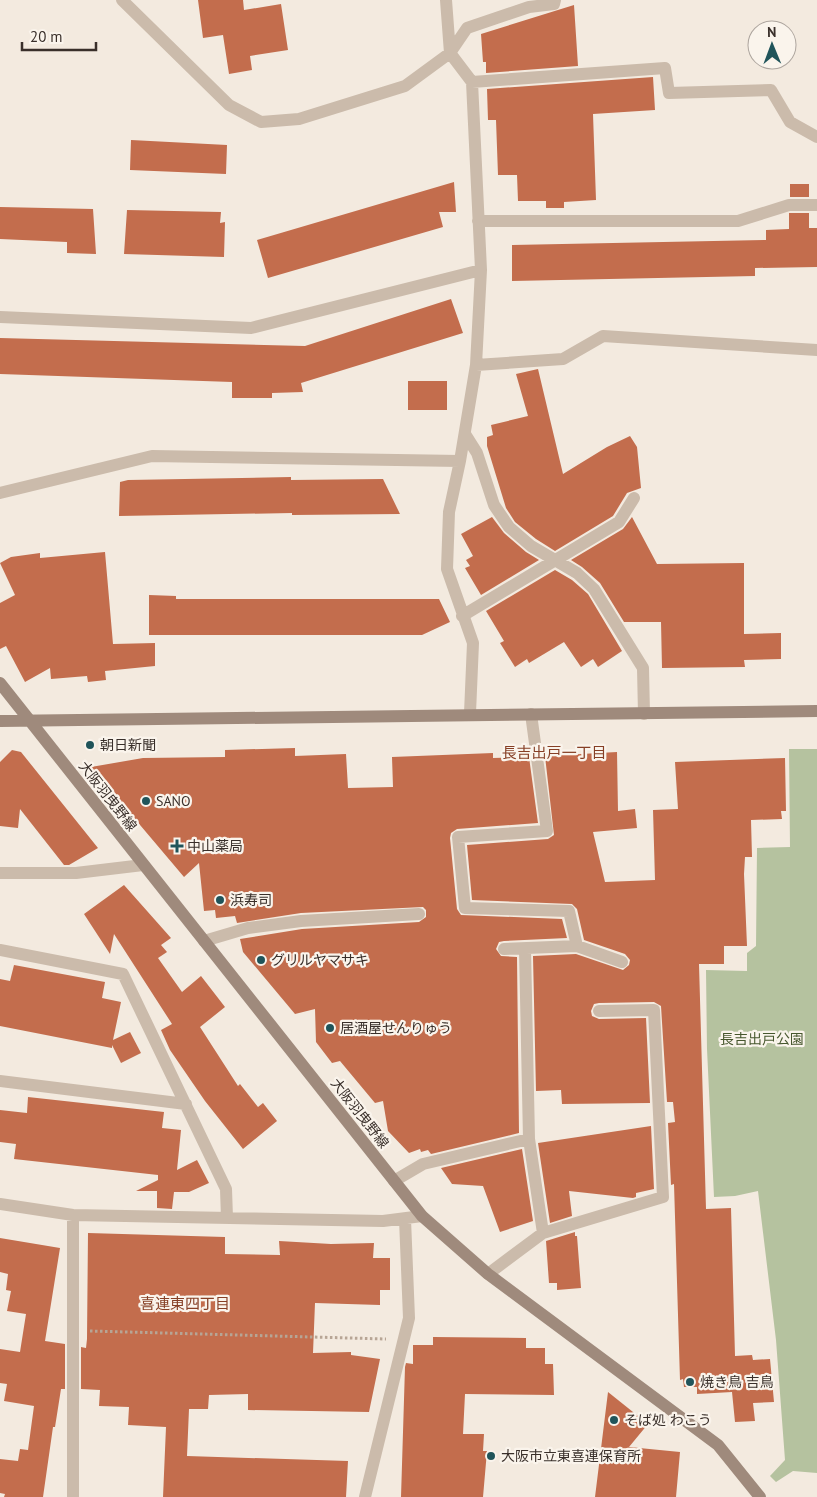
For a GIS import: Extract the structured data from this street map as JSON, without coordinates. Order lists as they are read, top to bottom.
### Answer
{
  "streets": {
    "main road": ["大阪羽曳野線"]
  },
  "districts": ["長吉出戸一丁目", "喜連東四丁目"],
  "parks": ["長吉出戸公園"],
  "places": {
    "other": [
      "朝日新聞",
      "SANO",
      "浜寿司",
      "グリルヤマサキ",
      "居酒屋せんりゅう",
      "焼き鳥 吉鳥",
      "そば処 わこう",
      "大阪市立東喜連保育所"
    ],
    "health": ["中山薬局"]
  },
  "scale_bar": "20 m",
  "north": "top"
}
